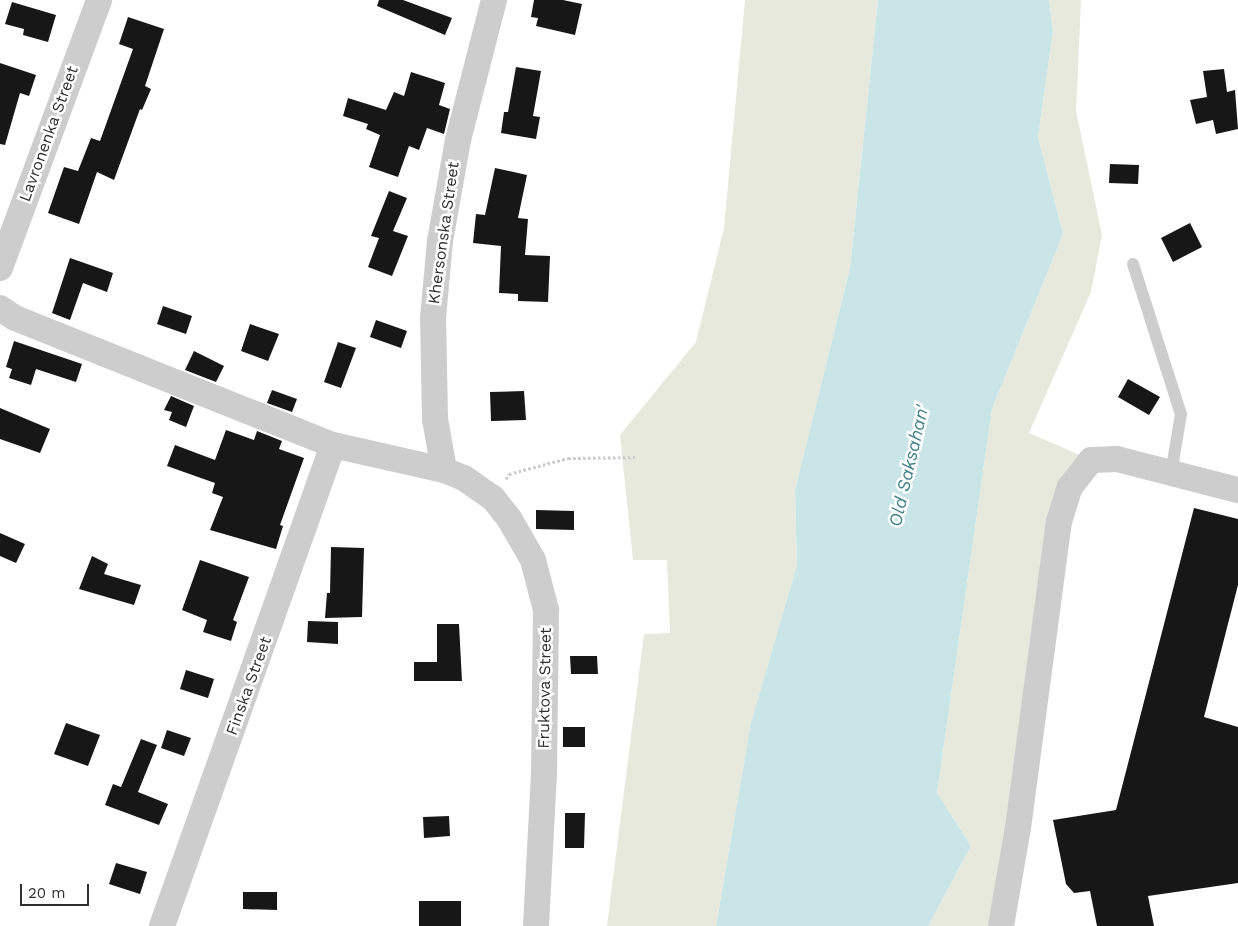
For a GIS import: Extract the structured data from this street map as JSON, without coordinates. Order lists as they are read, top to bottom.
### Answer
{
  "streets": {
    "street": [
      "Lavronenka Street",
      "Khersonska Street",
      "Finska Street",
      "Fruktova Street"
    ]
  },
  "crossings": [
    ["Khersonska Street", "Fruktova Street"]
  ],
  "water": ["Old Saksahan'"],
  "scale_bar": "20 m"
}
